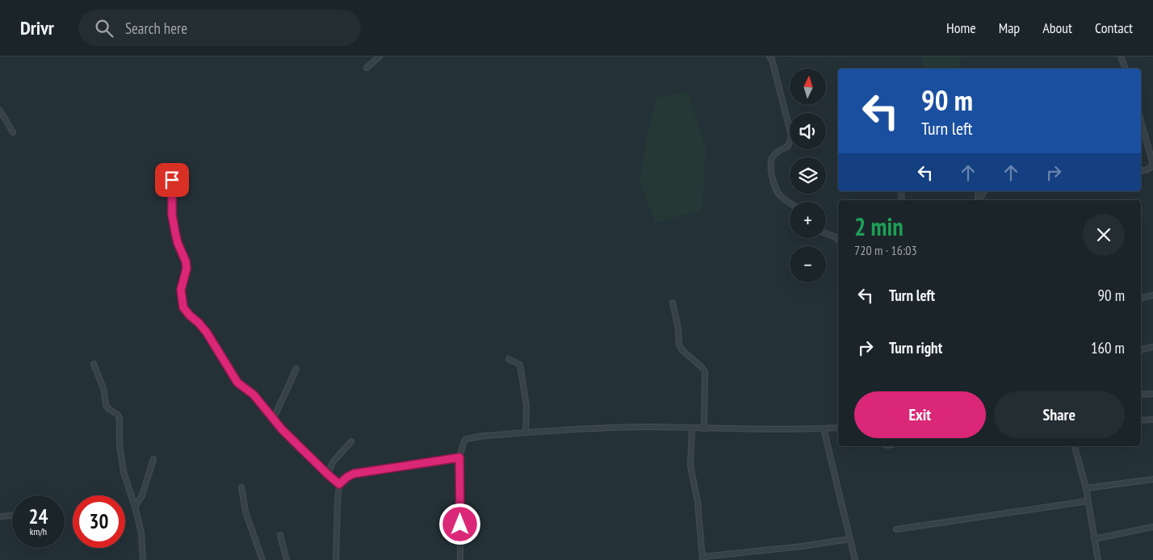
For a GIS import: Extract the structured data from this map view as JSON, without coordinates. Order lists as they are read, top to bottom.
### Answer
{
  "north": "top",
  "page": {
    "header": "Drivr",
    "search": "Search here",
    "nav": [
      "Home",
      "Map",
      "About",
      "Contact"
    ],
    "map_buttons": ["+", "−"],
    "turn": ["90 m", "Turn left"],
    "heading": ["2 min", "720 m · 16:03"],
    "list": [
      {
        "name": "Turn left",
        "value": "90 m"
      },
      {
        "name": "Turn right",
        "value": "160 m"
      }
    ],
    "buttons": ["Exit", "Share"],
    "speed": "24 km/h",
    "limit": "30"
  }
}
